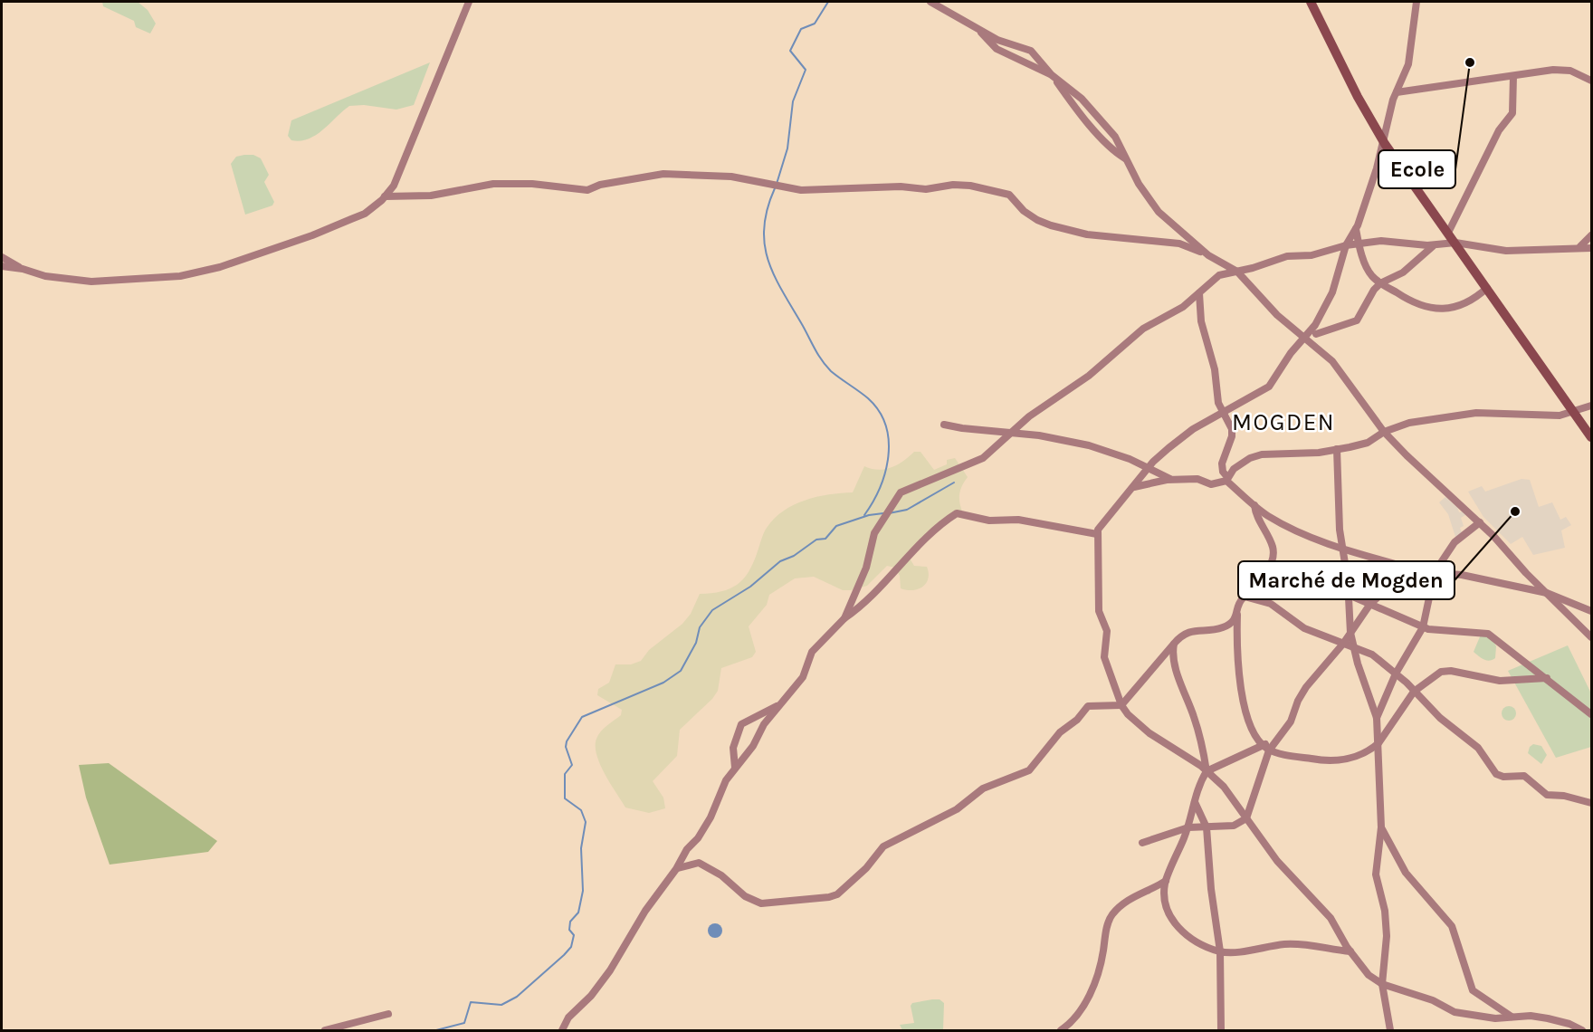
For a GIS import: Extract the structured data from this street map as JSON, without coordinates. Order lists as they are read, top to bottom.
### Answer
{
  "districts": ["MOGDEN"],
  "places": ["Ecole", "Marché de Mogden"]
}
